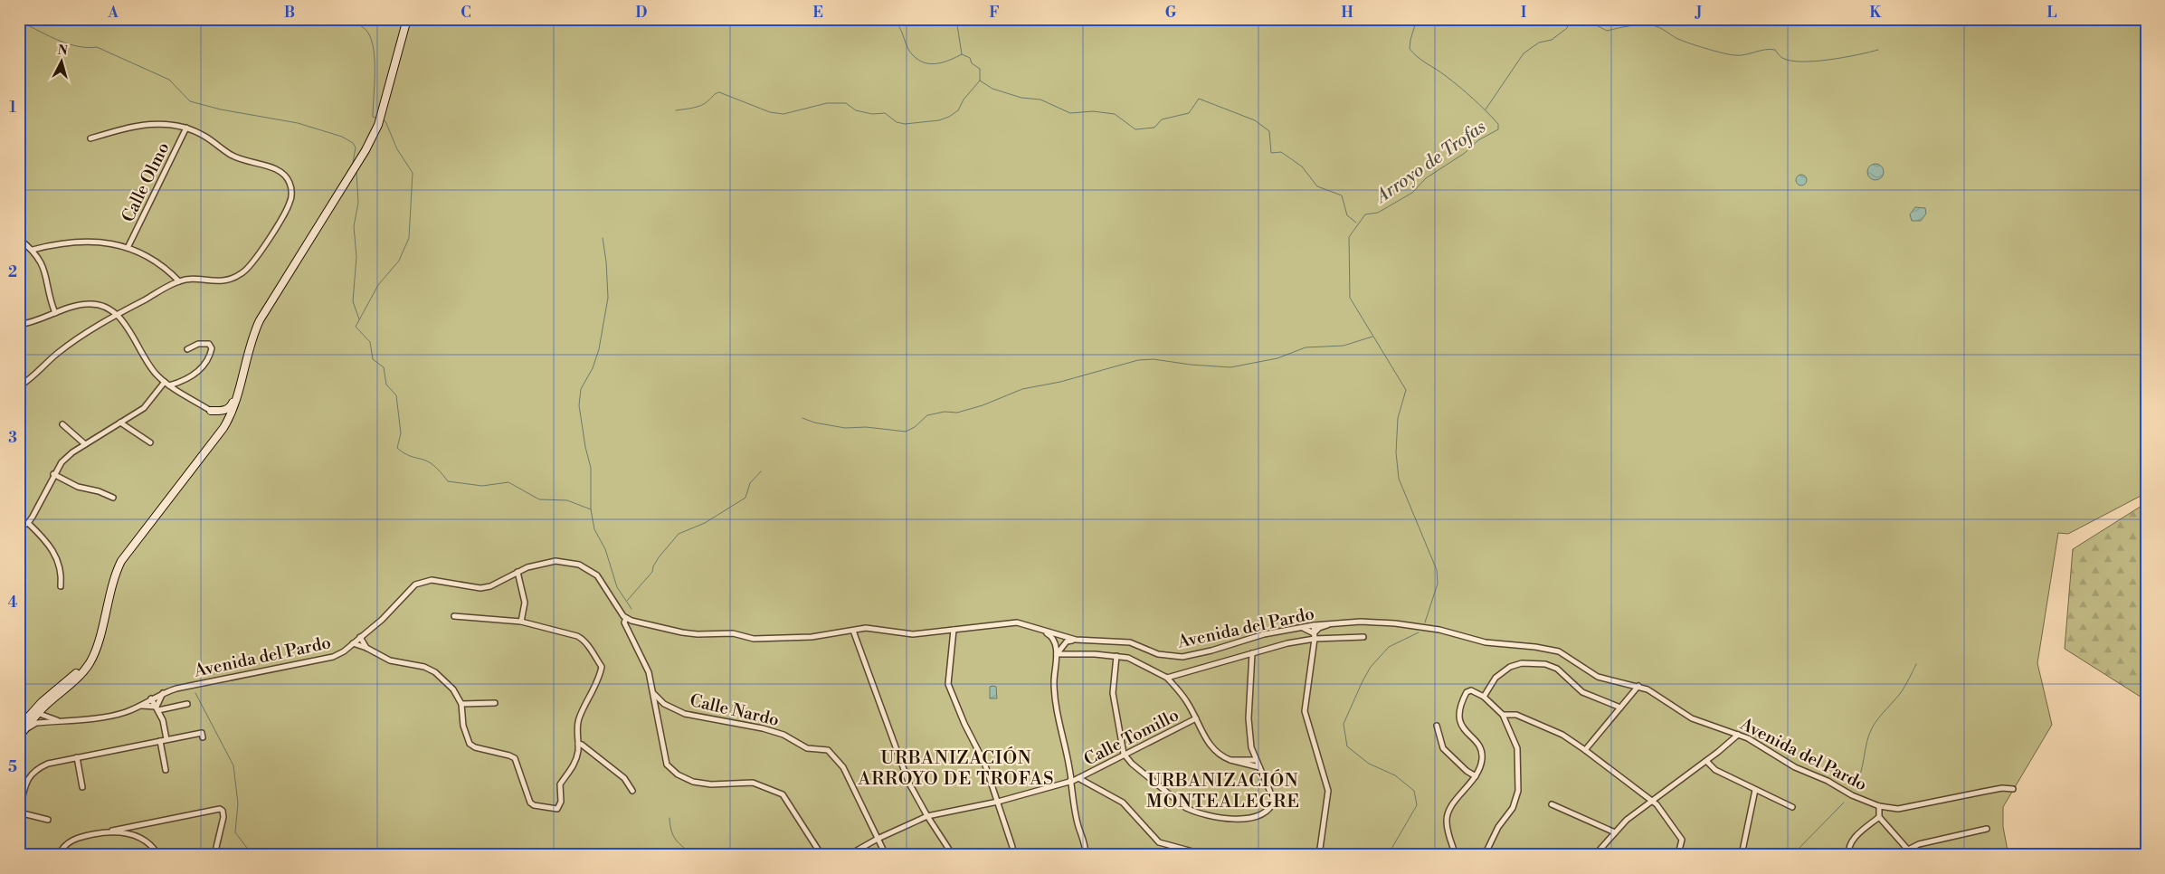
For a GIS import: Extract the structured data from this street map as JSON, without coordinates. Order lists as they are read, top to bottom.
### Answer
{
  "streets": {
    "street": [
      "Calle Olmo",
      "Avenida del Pardo",
      "Calle Nardo",
      "Calle Tomillo"
    ]
  },
  "crossings": [
    ["Calle Nardo", "Calle Tomillo"]
  ],
  "districts": ["URBANIZACIÓN ARROYO DE TROFAS", "URBANIZACIÓN MONTEALEGRE"],
  "water": ["Arroyo de Trofas"],
  "north": "top",
  "grid": {
    "columns": [
      "A",
      "B",
      "C",
      "D",
      "E",
      "F",
      "G",
      "H",
      "I",
      "J",
      "K",
      "L"
    ],
    "rows": [
      "1",
      "2",
      "3",
      "4",
      "5"
    ]
  }
}
